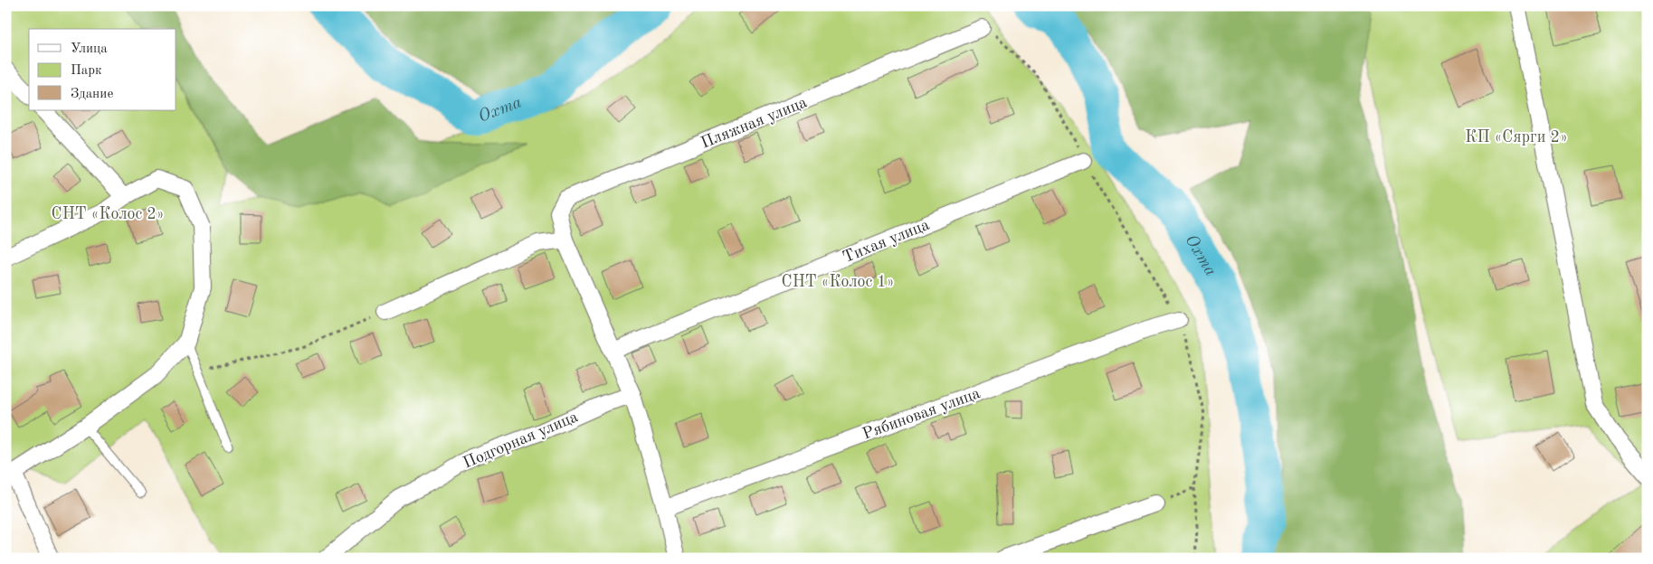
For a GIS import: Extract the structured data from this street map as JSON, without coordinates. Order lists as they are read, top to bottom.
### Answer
{
  "streets": {
    "street": [
      "Пляжная улица",
      "Тихая улица",
      "Рябиновая улица",
      "Подгорная улица"
    ]
  },
  "water": ["Охта"],
  "parks": ["КП «Сярги 2»", "СНТ «Колос 2»", "СНТ «Колос 1»"],
  "legend": ["Улица", "Парк", "Здание"]
}
